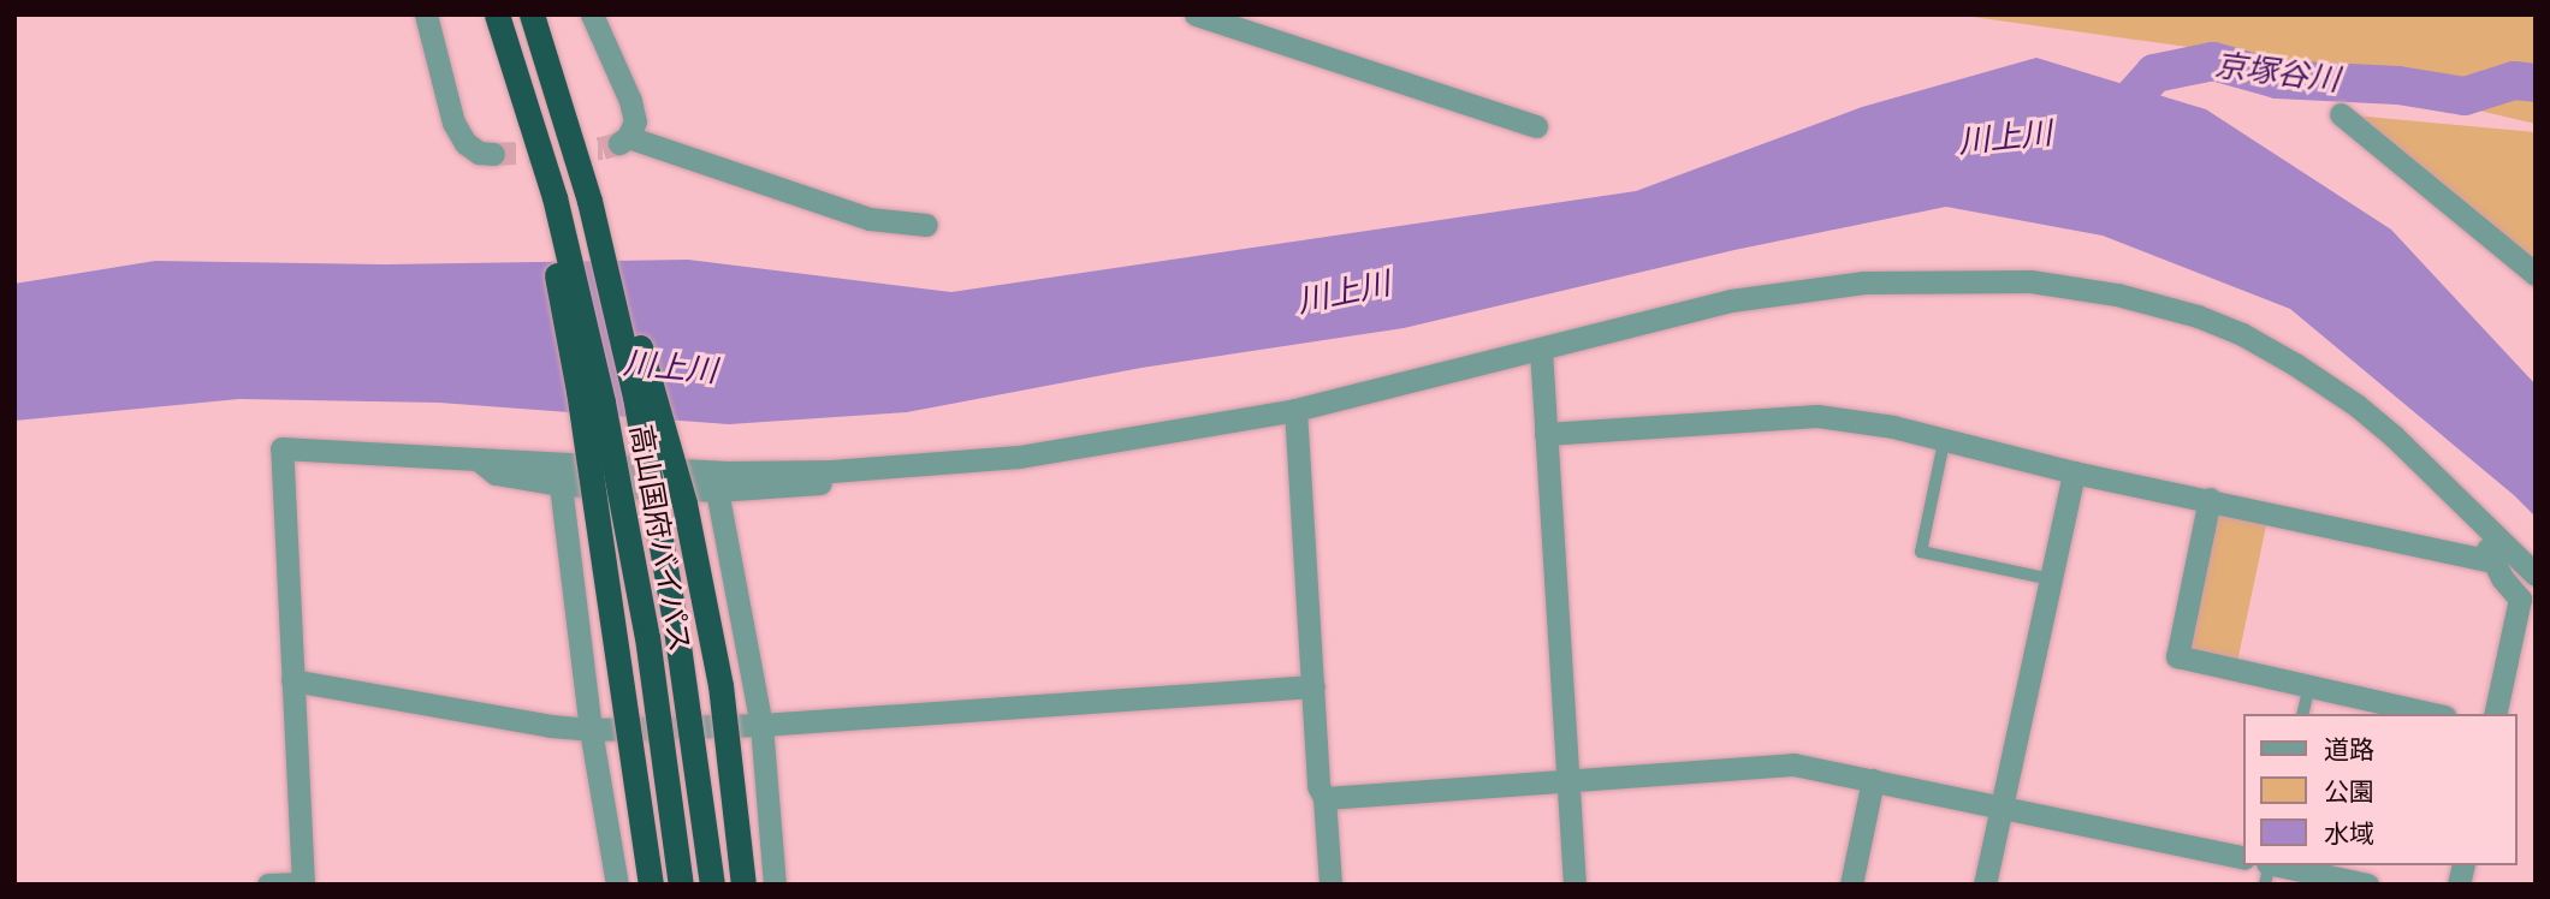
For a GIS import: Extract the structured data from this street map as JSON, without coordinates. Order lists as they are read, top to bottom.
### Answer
{
  "streets": {
    "highway": ["高山国府バイパス"]
  },
  "water": ["京塚谷川", "川上川"],
  "legend": ["道路", "公園", "水域"]
}
